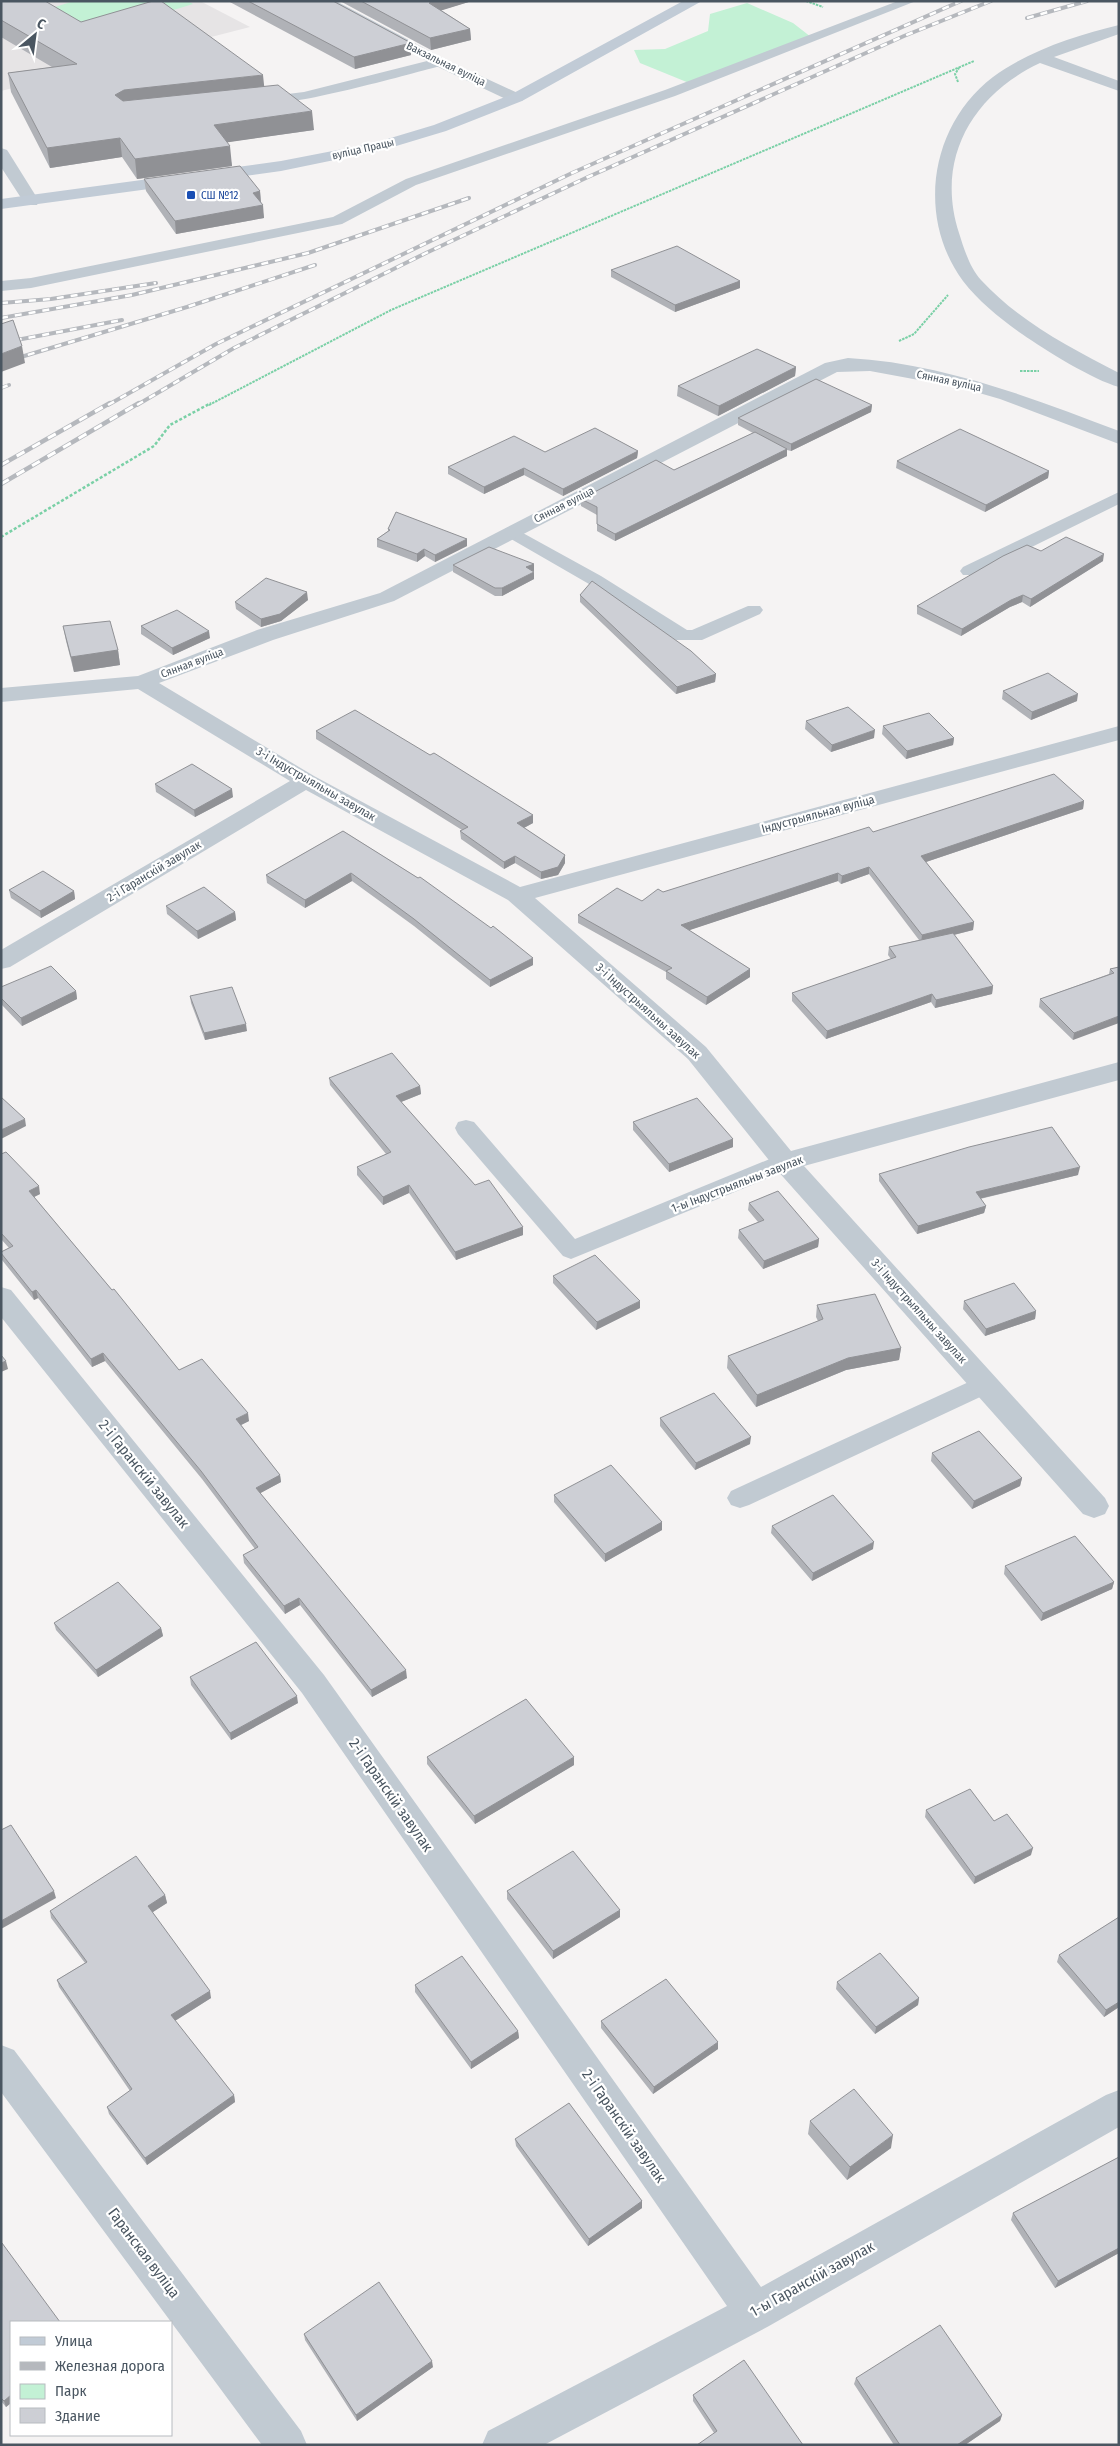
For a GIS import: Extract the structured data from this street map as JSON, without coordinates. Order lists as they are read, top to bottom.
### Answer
{
  "streets": {
    "main road": ["вуліца Працы"],
    "street": [
      "Вакзальная вуліца",
      "Сянная вуліца",
      "3-і Індустрыяльны завулак",
      "Індустрыяльная вуліца",
      "2-і Гаранскій завулак",
      "1-ы Індустрыяльны завулак",
      "Гаранская вуліца",
      "1-ы Гаранскій завулак"
    ]
  },
  "crossings": [
    ["Вакзальная вуліца", "вуліца Працы"],
    ["Сянная вуліца", "3-і Індустрыяльны завулак"],
    ["3-і Індустрыяльны завулак", "Індустрыяльная вуліца"],
    ["3-і Індустрыяльны завулак", "2-і Гаранскій завулак"],
    ["3-і Індустрыяльны завулак", "1-ы Індустрыяльны завулак"],
    ["2-і Гаранскій завулак", "1-ы Гаранскій завулак"]
  ],
  "places": {
    "transit": ["СШ №12"]
  },
  "legend": [
    "Улица",
    "Железная дорога",
    "Парк",
    "Здание"
  ],
  "north": "top right"
}
